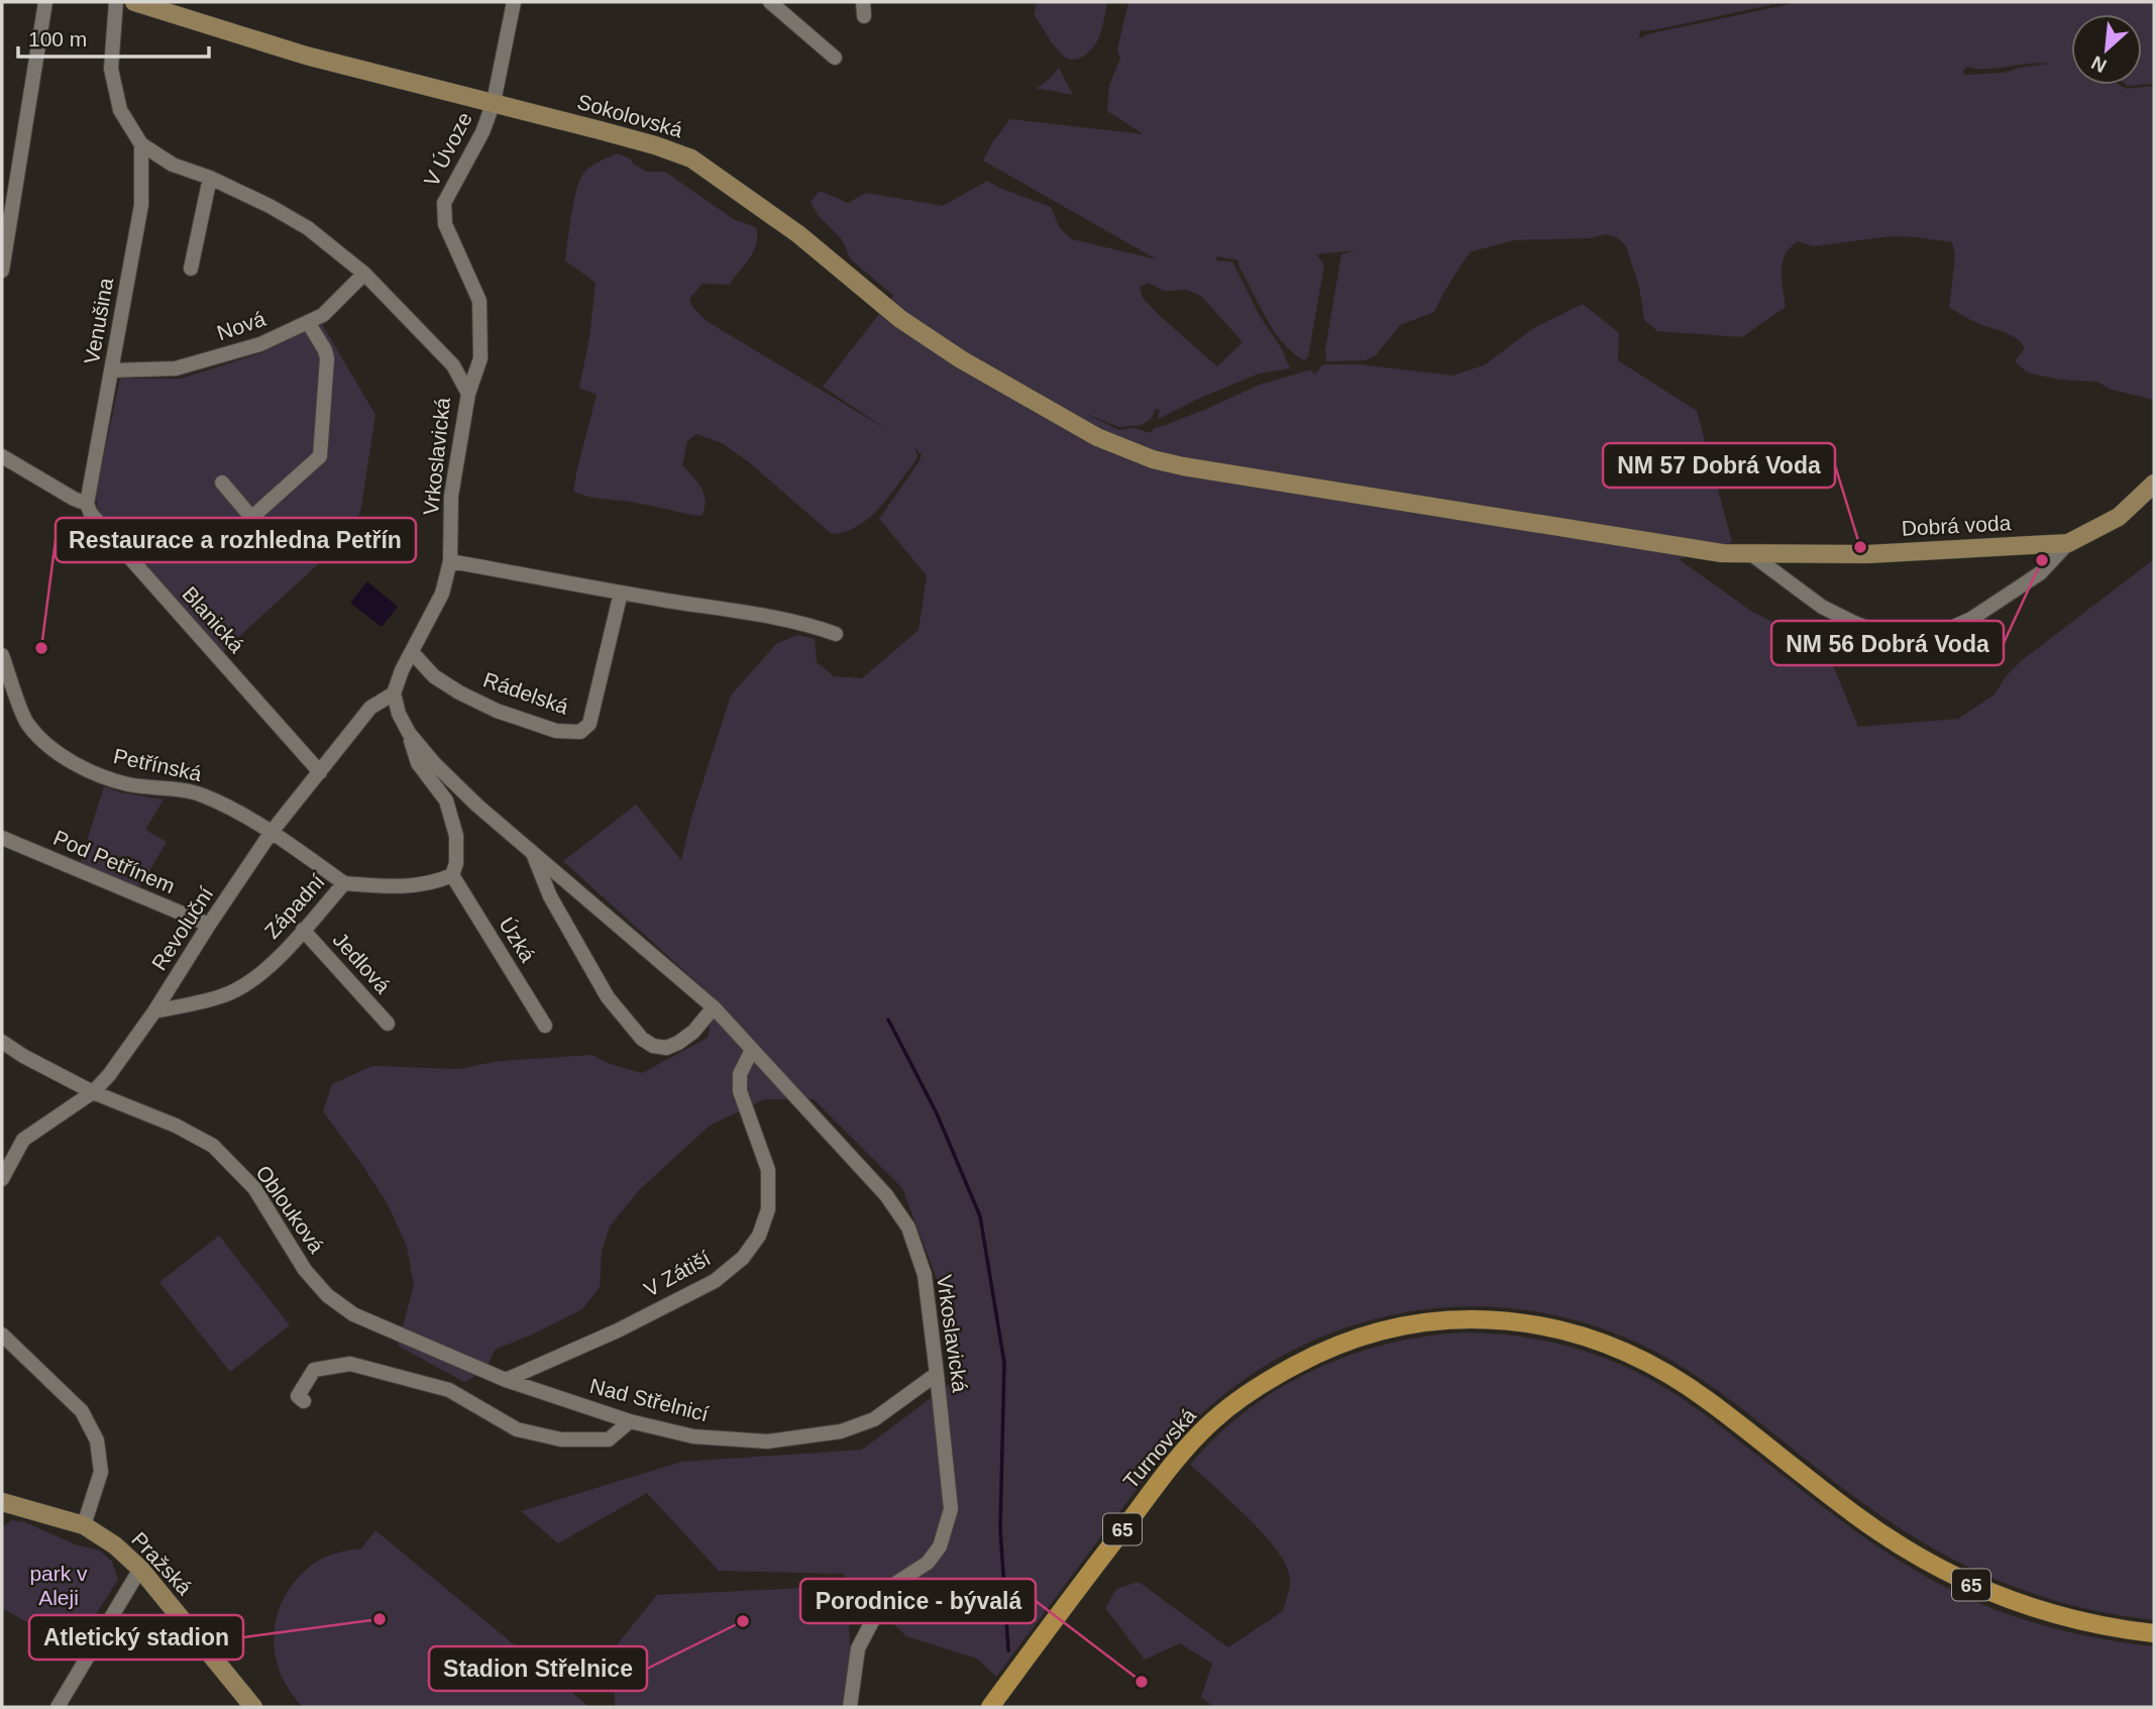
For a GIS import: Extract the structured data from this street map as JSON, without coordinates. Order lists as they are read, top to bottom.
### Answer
{
  "streets": {
    "main road": ["Turnovská", "65"],
    "street": [
      "Sokolovská",
      "V Úvoze",
      "Venušina",
      "Nová",
      "Vrkoslavická",
      "Dobrá voda",
      "Blanická",
      "Rádelská",
      "Petřínská",
      "Pod Petřínem",
      "Západní",
      "Revoluční",
      "Úzká",
      "Jedlová",
      "Oblouková",
      "V Zátiší",
      "Nad Střelnicí",
      "Pražská"
    ]
  },
  "crossings": [
    ["Sokolovská", "V Úvoze"],
    ["Sokolovská", "Dobrá voda"],
    ["V Úvoze", "Vrkoslavická"],
    ["Venušina", "Nová"],
    ["Venušina", "Vrkoslavická"],
    ["Venušina", "Blanická"],
    ["Nová", "Vrkoslavická"],
    ["Vrkoslavická", "Rádelská"],
    ["Vrkoslavická", "Revoluční"],
    ["Vrkoslavická", "V Zátiší"],
    ["Vrkoslavická", "Nad Střelnicí"],
    ["Blanická", "Revoluční"],
    ["Petřínská", "Západní"],
    ["Petřínská", "Revoluční"],
    ["Pod Petřínem", "Revoluční"],
    ["Západní", "Revoluční"],
    ["Západní", "Úzká"],
    ["Západní", "Jedlová"],
    ["Revoluční", "Oblouková"],
    ["Oblouková", "V Zátiší"],
    ["Oblouková", "Nad Střelnicí"],
    ["V Zátiší", "Nad Střelnicí"]
  ],
  "parks": ["park v Aleji"],
  "places": [
    "NM 57 Dobrá Voda",
    "NM 56 Dobrá Voda",
    "Restaurace a rozhledna Petřín",
    "Atletický stadion",
    "Stadion Střelnice",
    "Porodnice - bývalá"
  ],
  "scale_bar": "100 m",
  "north": "bottom left"
}
